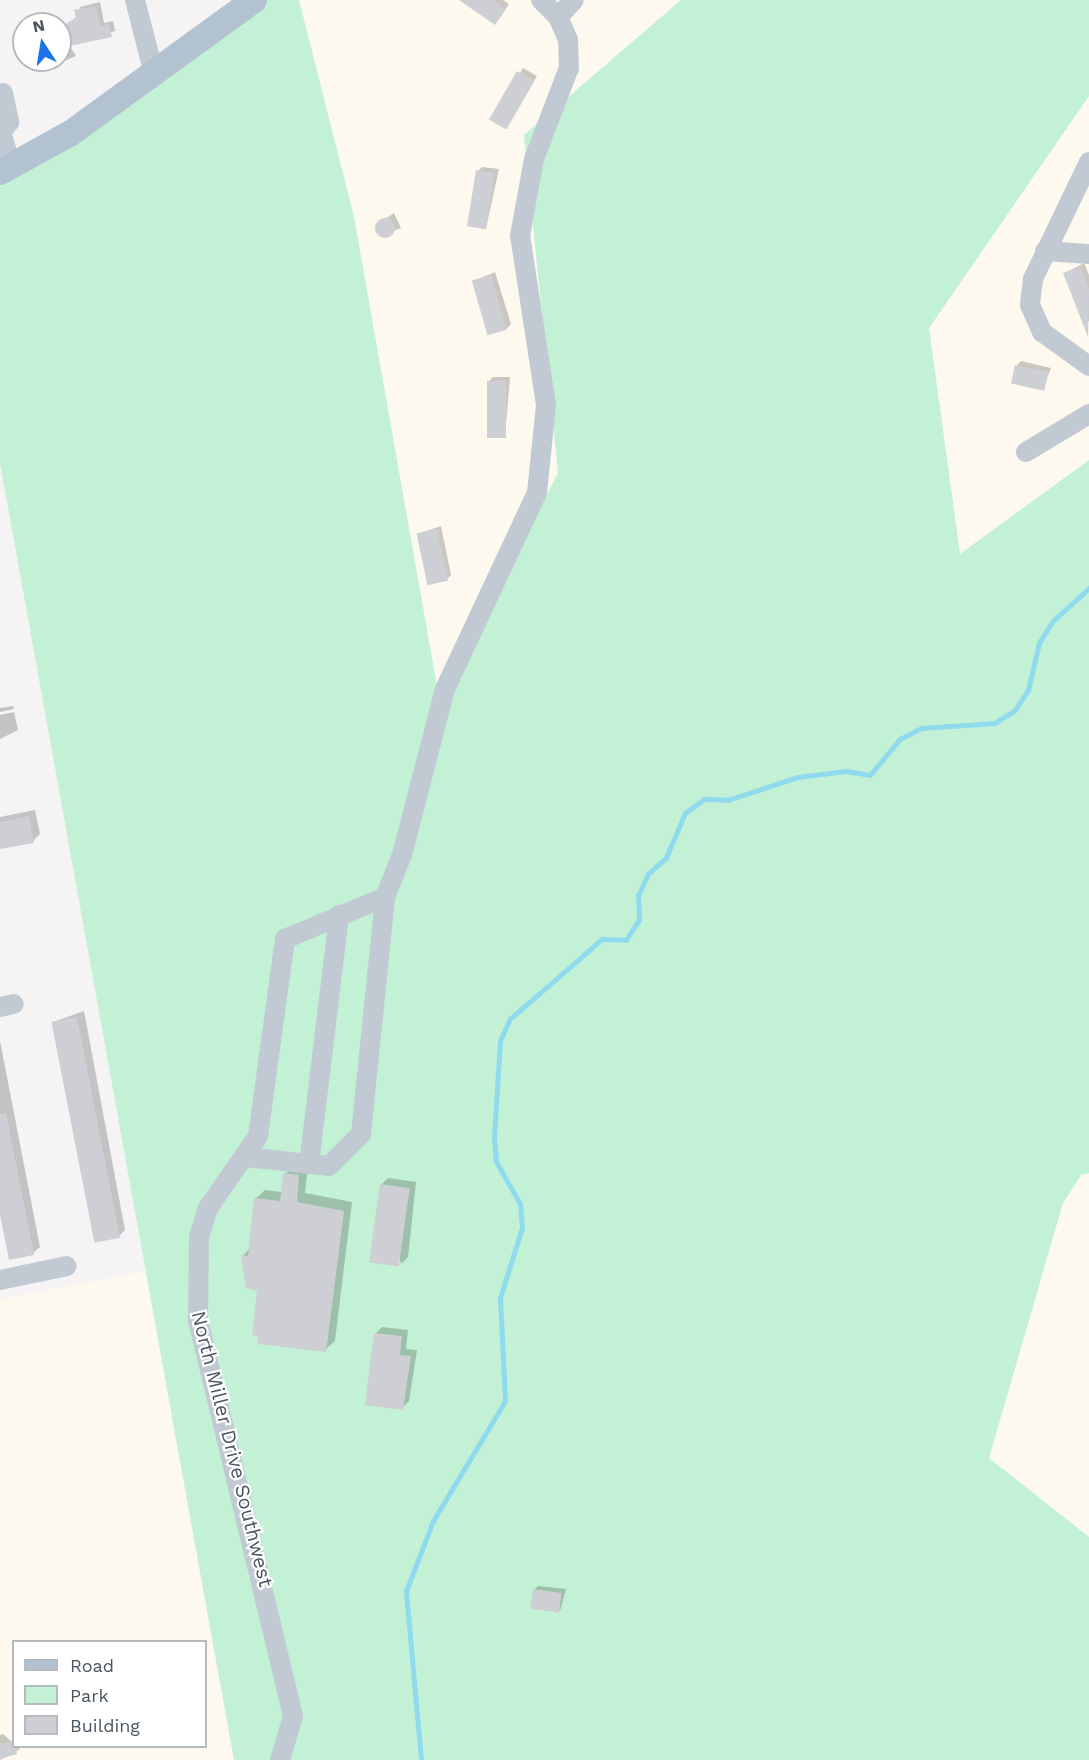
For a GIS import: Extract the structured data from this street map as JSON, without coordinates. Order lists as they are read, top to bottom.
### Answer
{
  "streets": {
    "street": ["North Miller Drive Southwest"]
  },
  "legend": ["Road", "Park", "Building"],
  "north": "top"
}
